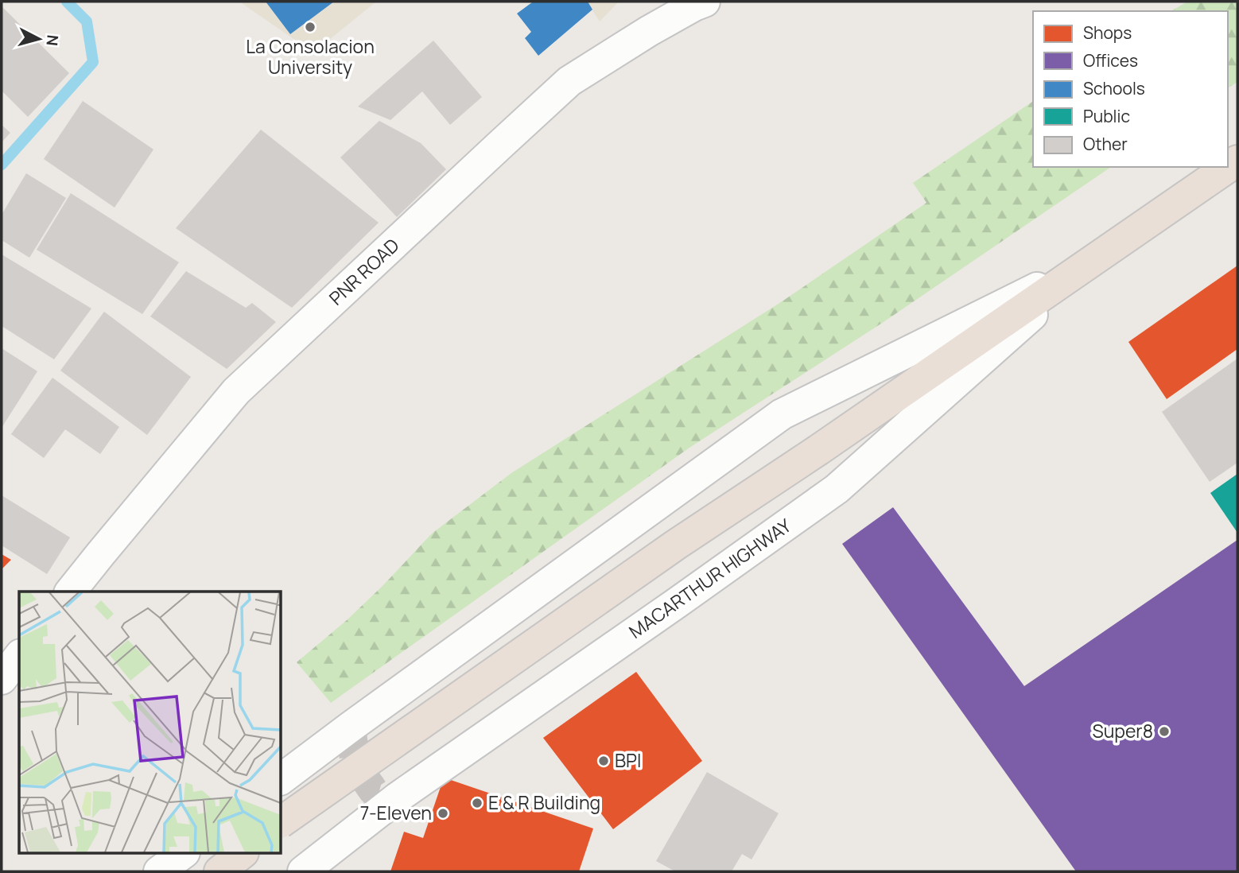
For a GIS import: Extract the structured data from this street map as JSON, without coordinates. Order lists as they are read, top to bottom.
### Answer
{
  "streets": {
    "highway": ["MACARTHUR HIGHWAY"],
    "main road": ["PNR ROAD"]
  },
  "places": [
    "La Consolacion University",
    "Super8",
    "BPI",
    "E & R Building",
    "7-Eleven"
  ],
  "legend": [
    "Shops",
    "Offices",
    "Schools",
    "Public",
    "Other"
  ],
  "north": "right"
}
